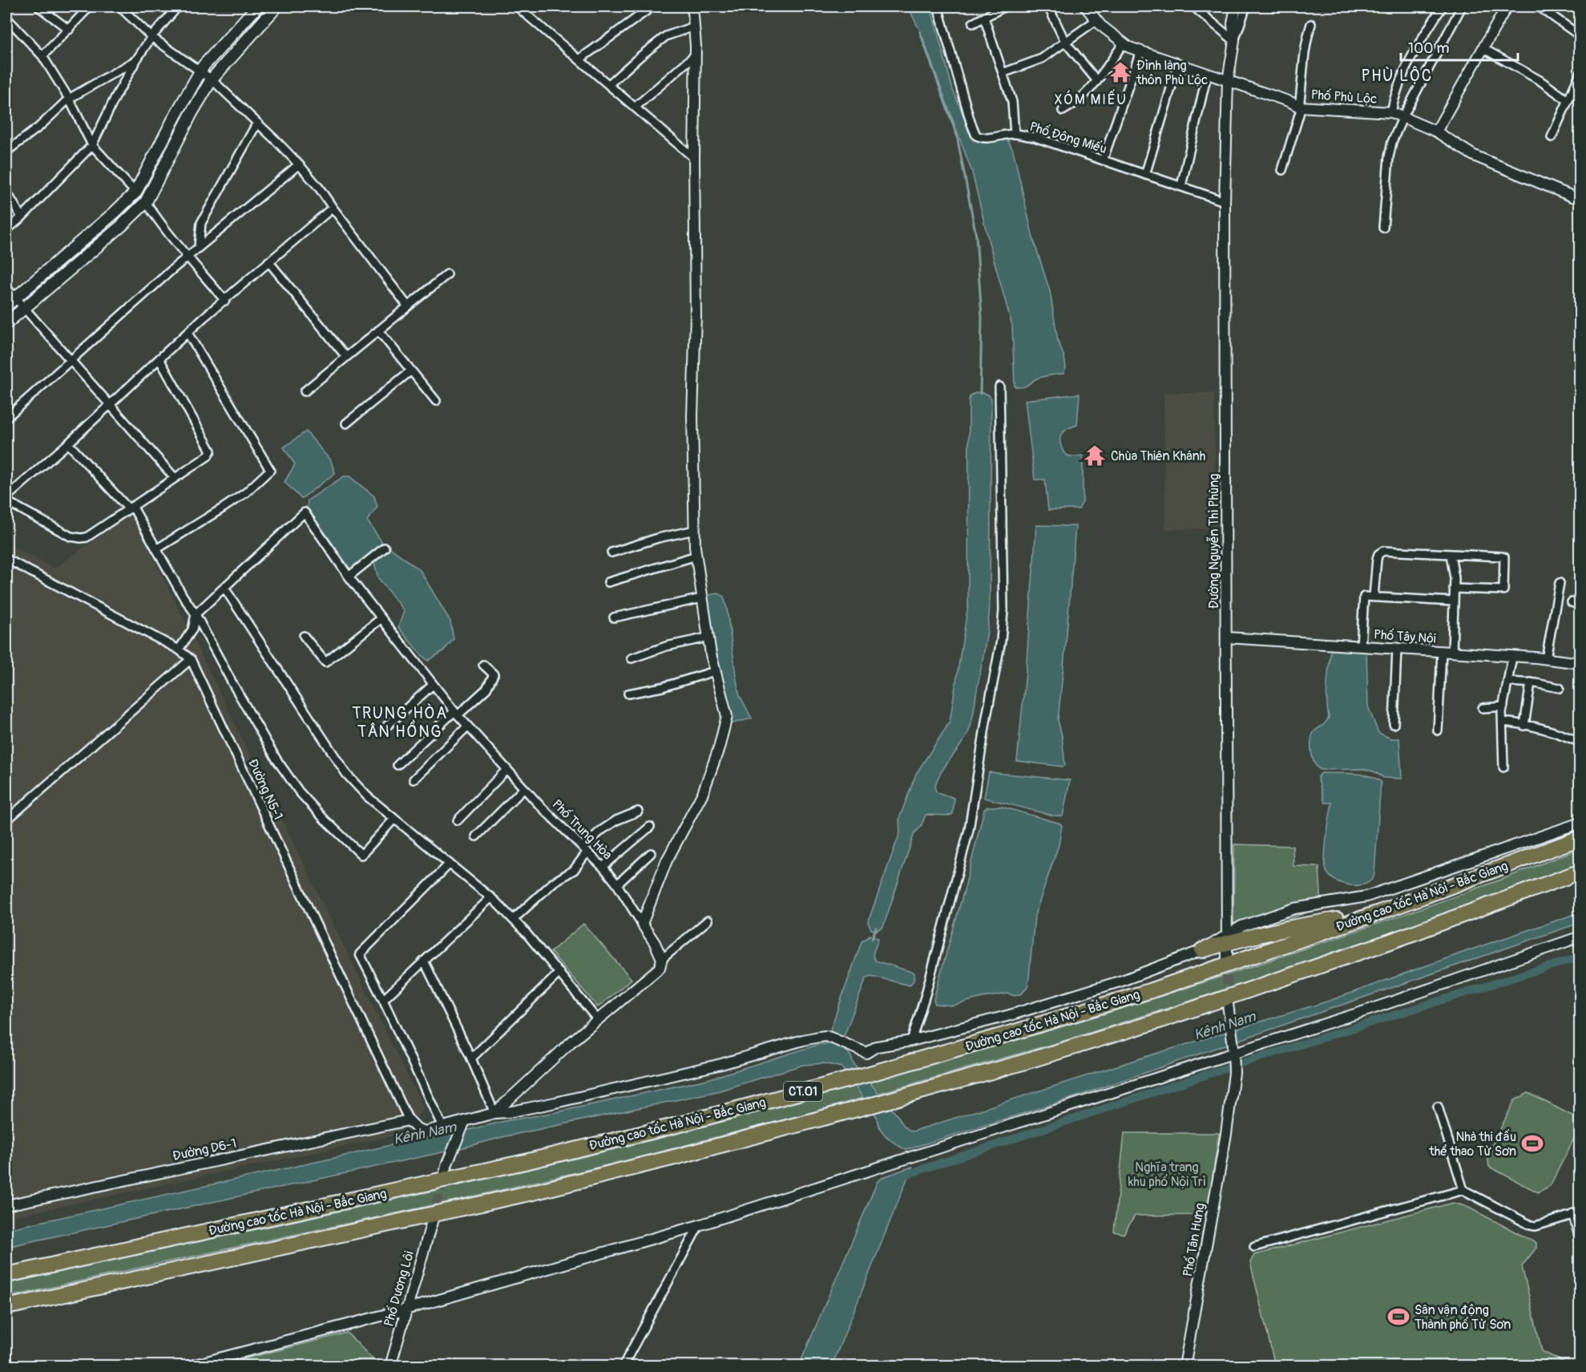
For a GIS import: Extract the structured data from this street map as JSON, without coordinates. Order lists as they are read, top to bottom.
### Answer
{
  "streets": {
    "highway": ["Đường cao tốc Hà Nội - Bắc Giang", "CT.01"],
    "street": [
      "Phố Phù Lộc",
      "Phố Đông Miếu",
      "Đường Nguyễn Thì Phùng",
      "Phố Tây Nội",
      "Đường N5-1",
      "Phố Trung Hòa",
      "Đường D6-1",
      "Phố Tân Hưng",
      "Phố Dương Lôi"
    ]
  },
  "crossings": [
    ["Phố Phù Lộc", "Đường Nguyễn Thì Phùng"],
    ["Phố Đông Miếu", "Đường Nguyễn Thì Phùng"],
    ["Đường Nguyễn Thì Phùng", "Phố Tây Nội"],
    ["Đường N5-1", "Đường D6-1"]
  ],
  "districts": ["PHÙ LỘC", "XÓM MIẾU", "TRUNG HÒA TÂN HỒNG"],
  "water": ["Kênh Nam"],
  "parks": ["Nghĩa trang khu phố Nội Trì"],
  "places": {
    "temple": ["Đình làng thôn Phù Lộc", "Chùa Thiên Khánh"],
    "sports": ["Nhà thi đấu thể thao Từ Sơn", "Sân vận động Thành phố Từ Sơn"]
  },
  "scale_bar": "100 m"
}
